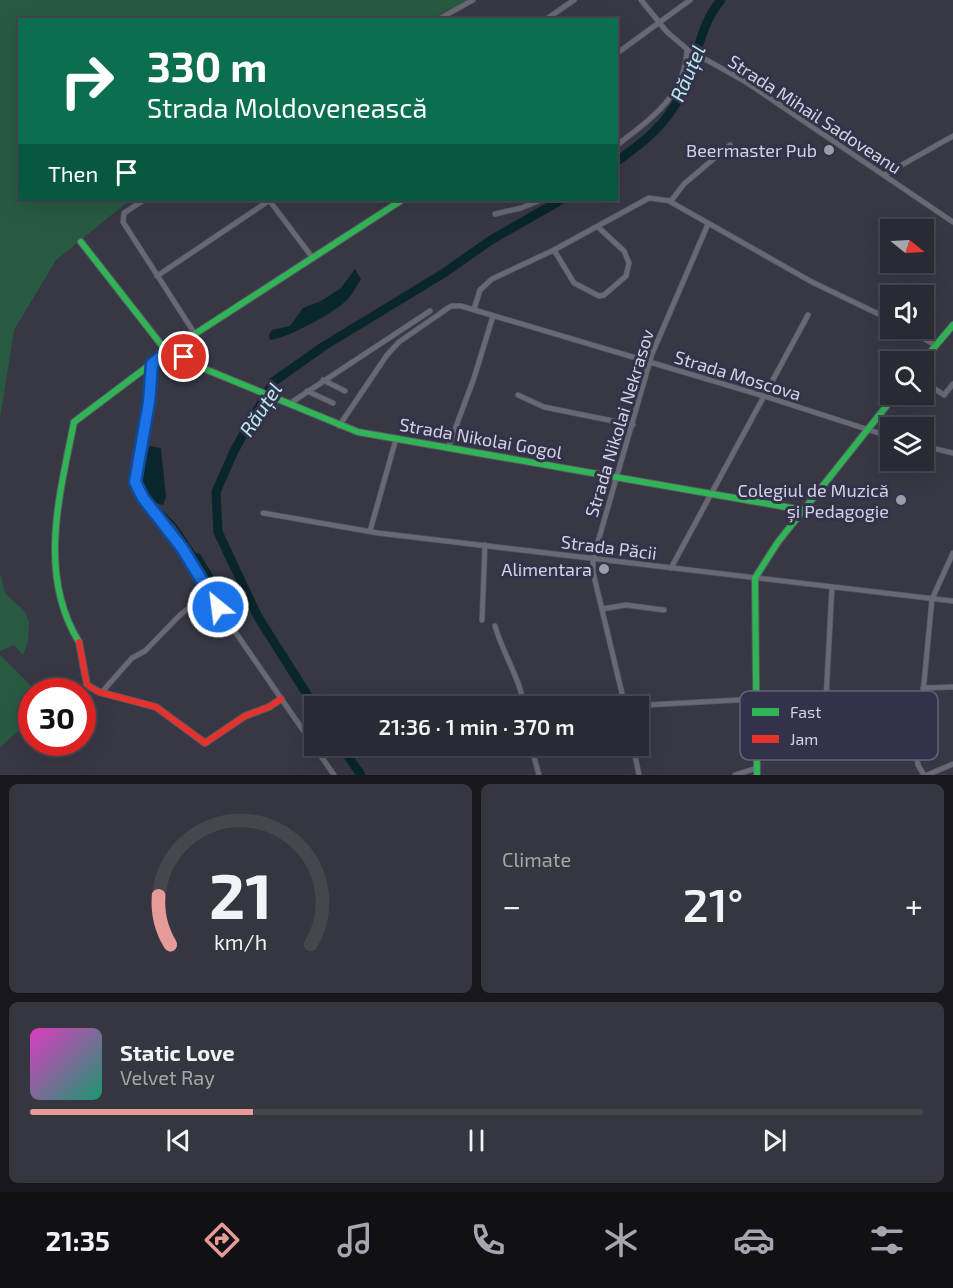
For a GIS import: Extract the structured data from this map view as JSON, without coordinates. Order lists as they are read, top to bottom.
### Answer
{
  "streets": {
    "street": [
      "Strada Mihail Sadoveanu",
      "Strada Moscova",
      "Strada Nikolai Nekrasov",
      "Strada Nikolai Gogol",
      "Strada Păcii"
    ]
  },
  "crossings": [
    ["Strada Moscova", "Strada Nikolai Nekrasov"],
    ["Strada Nikolai Nekrasov", "Strada Nikolai Gogol"],
    ["Strada Nikolai Nekrasov", "Strada Păcii"]
  ],
  "water": ["Răuțel"],
  "places": ["Beermaster Pub", "Colegiul de Muzică şi Pedagogie", "Alimentara"],
  "legend": ["Fast", "Jam"],
  "north": "right",
  "page": {
    "turn": ["330 m", "Strada Moldovenească"],
    "then": "Then",
    "limit": "30",
    "trip": "21:36 · 1 min · 370 m",
    "tile": "Climate",
    "heat": ["−", "21°", "+"],
    "song": ["Static Love", "Velvet Ray"],
    "tabs": "21:35",
    "gauge": ["21", "km/h"]
  }
}
